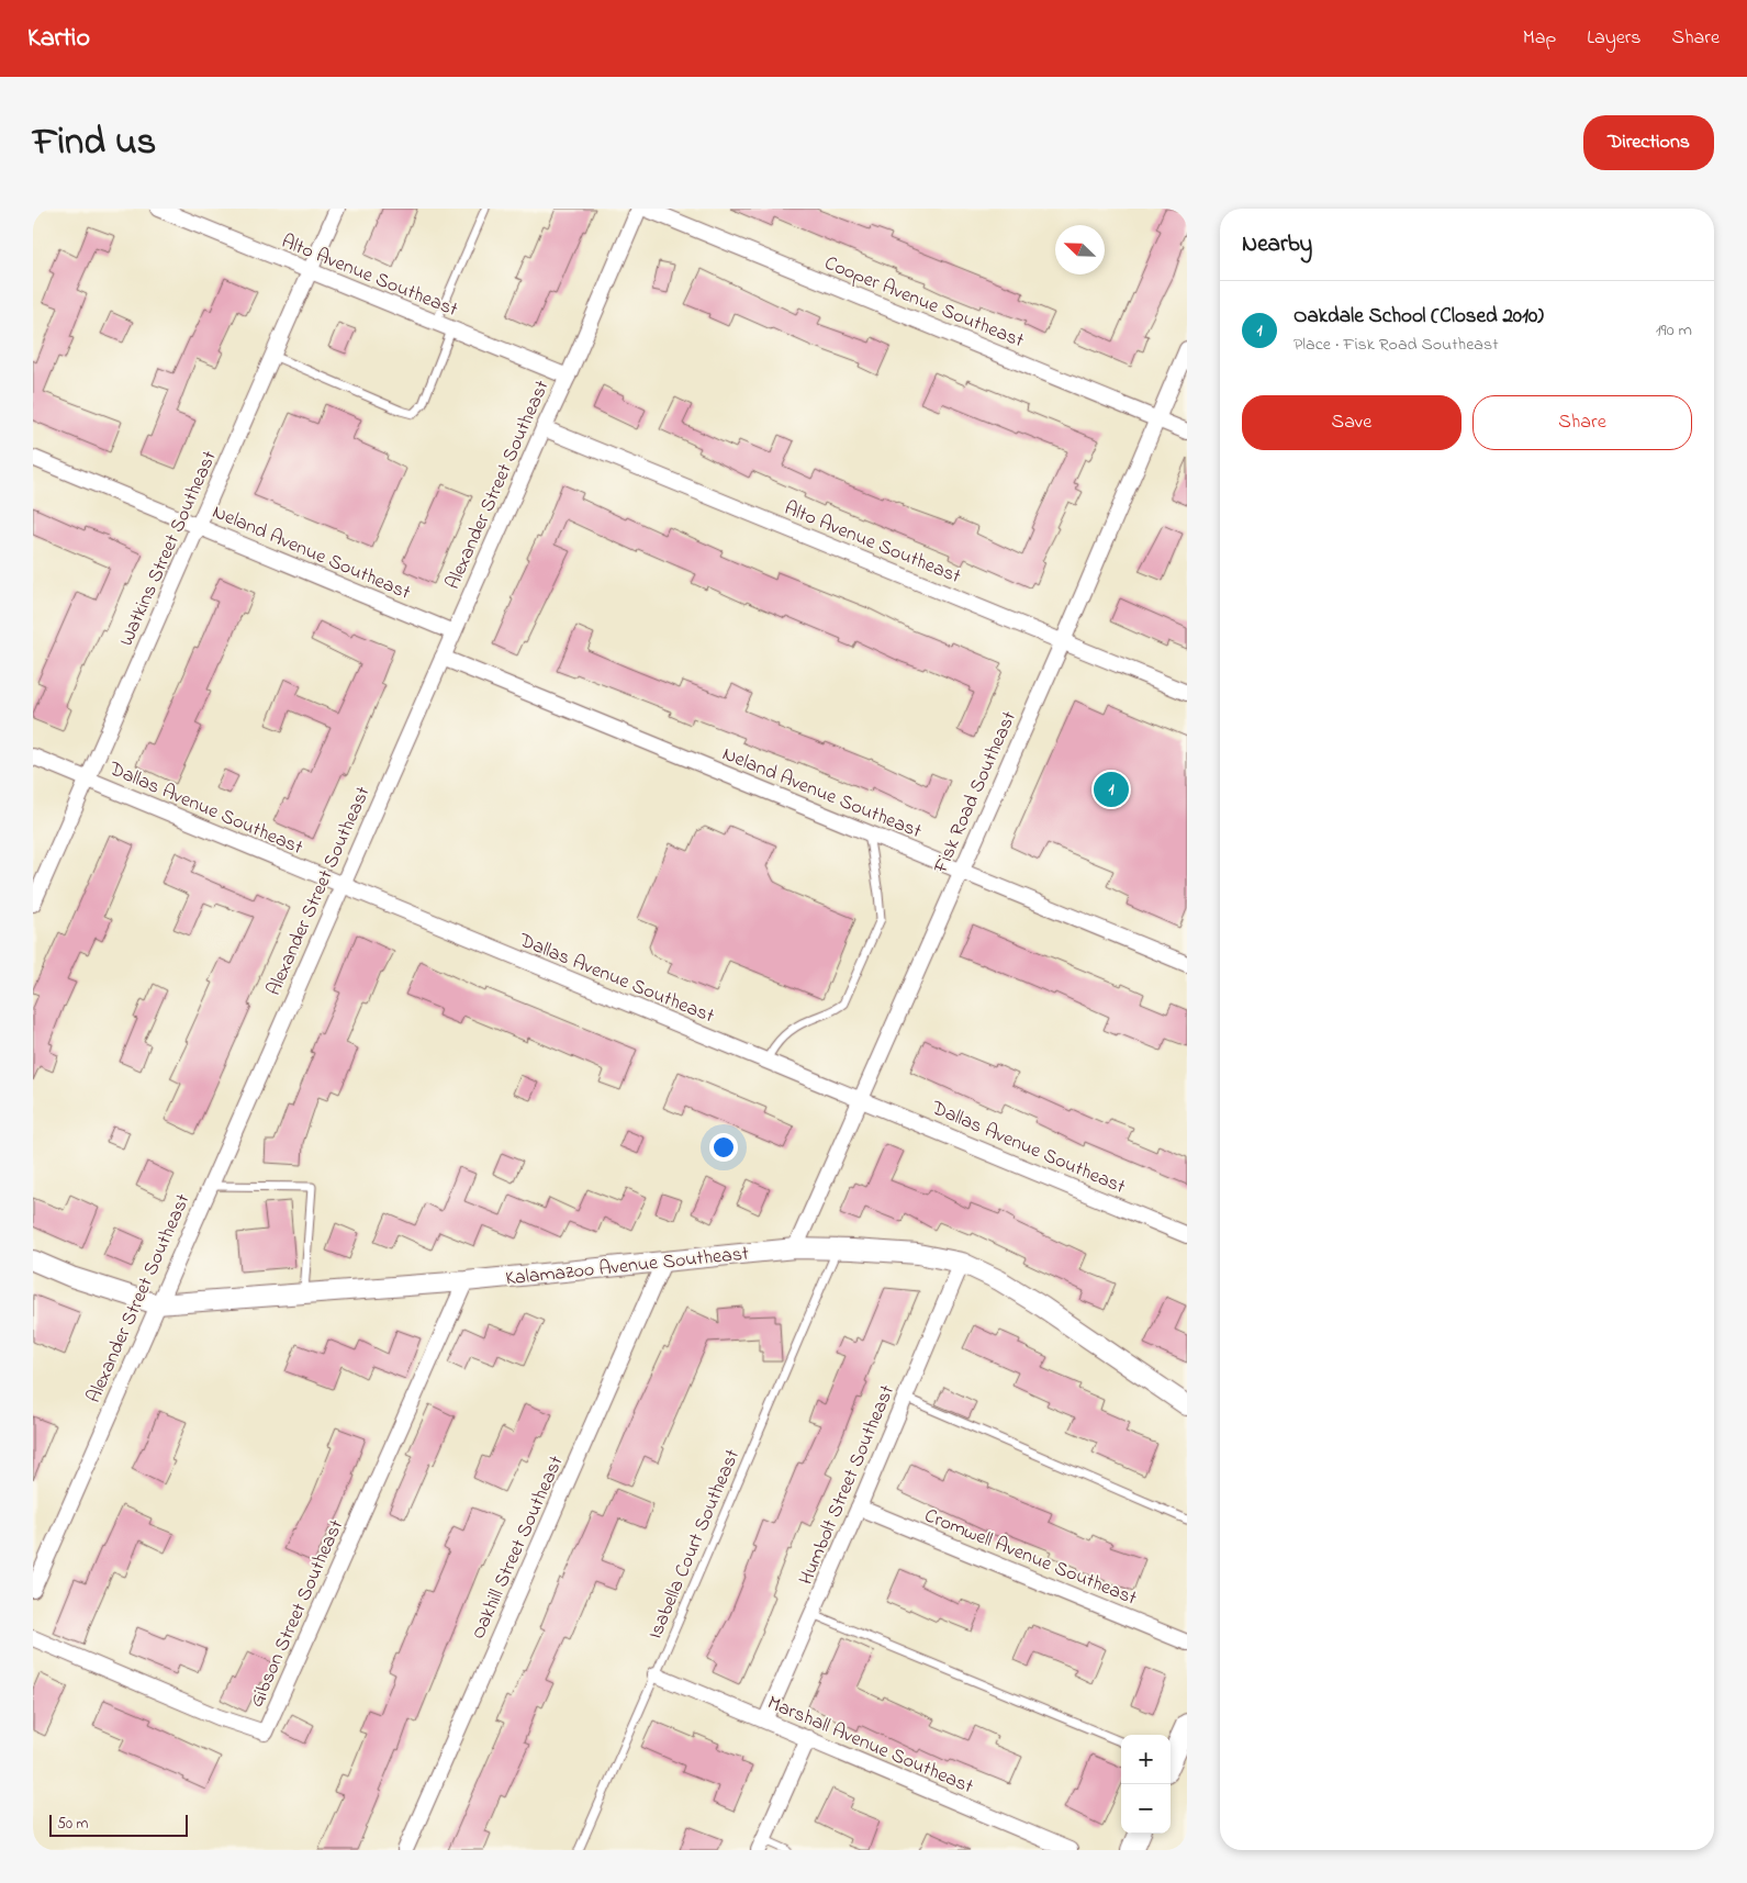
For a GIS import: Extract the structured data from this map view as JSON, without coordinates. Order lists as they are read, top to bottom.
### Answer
{
  "streets": {
    "street": [
      "Alto Avenue Southeast",
      "Cooper Avenue Southeast",
      "Alexander Street Southeast",
      "Watkins Street Southeast",
      "Neland Avenue Southeast",
      "Fisk Road Southeast",
      "Dallas Avenue Southeast",
      "Kalamazoo Avenue Southeast",
      "Humbolt Street Southeast",
      "Oakhill Street Southeast",
      "Cromwell Avenue Southeast",
      "Gibson Street Southeast",
      "Marshall Avenue Southeast"
    ],
    "lane": ["Isabella Court Southeast"]
  },
  "crossings": [
    ["Alto Avenue Southeast", "Alexander Street Southeast"],
    ["Alto Avenue Southeast", "Watkins Street Southeast"],
    ["Alto Avenue Southeast", "Fisk Road Southeast"],
    ["Cooper Avenue Southeast", "Fisk Road Southeast"],
    ["Alexander Street Southeast", "Neland Avenue Southeast"],
    ["Alexander Street Southeast", "Dallas Avenue Southeast"],
    ["Alexander Street Southeast", "Kalamazoo Avenue Southeast"],
    ["Watkins Street Southeast", "Neland Avenue Southeast"],
    ["Watkins Street Southeast", "Dallas Avenue Southeast"],
    ["Neland Avenue Southeast", "Fisk Road Southeast"],
    ["Fisk Road Southeast", "Dallas Avenue Southeast"],
    ["Fisk Road Southeast", "Kalamazoo Avenue Southeast"],
    ["Kalamazoo Avenue Southeast", "Humbolt Street Southeast"],
    ["Kalamazoo Avenue Southeast", "Isabella Court Southeast"],
    ["Kalamazoo Avenue Southeast", "Oakhill Street Southeast"],
    ["Kalamazoo Avenue Southeast", "Gibson Street Southeast"],
    ["Humbolt Street Southeast", "Cromwell Avenue Southeast"],
    ["Humbolt Street Southeast", "Marshall Avenue Southeast"],
    ["Isabella Court Southeast", "Marshall Avenue Southeast"]
  ],
  "scale_bar": "50 m",
  "north": "top left",
  "page": {
    "header": "Kartio",
    "nav": ["Map", "Layers", "Share"],
    "title": "Find us",
    "buttons": [
      "Directions",
      ["Save", "Share"]
    ],
    "heading": "Nearby",
    "list": [
      {
        "mark": "1",
        "name": "Oakdale School (Closed 2010)",
        "note": "Place · Fisk Road Southeast",
        "value": "190 m"
      }
    ],
    "pins": "1",
    "map_buttons": ["+", "−"],
    "scale": "50 m"
  }
}
